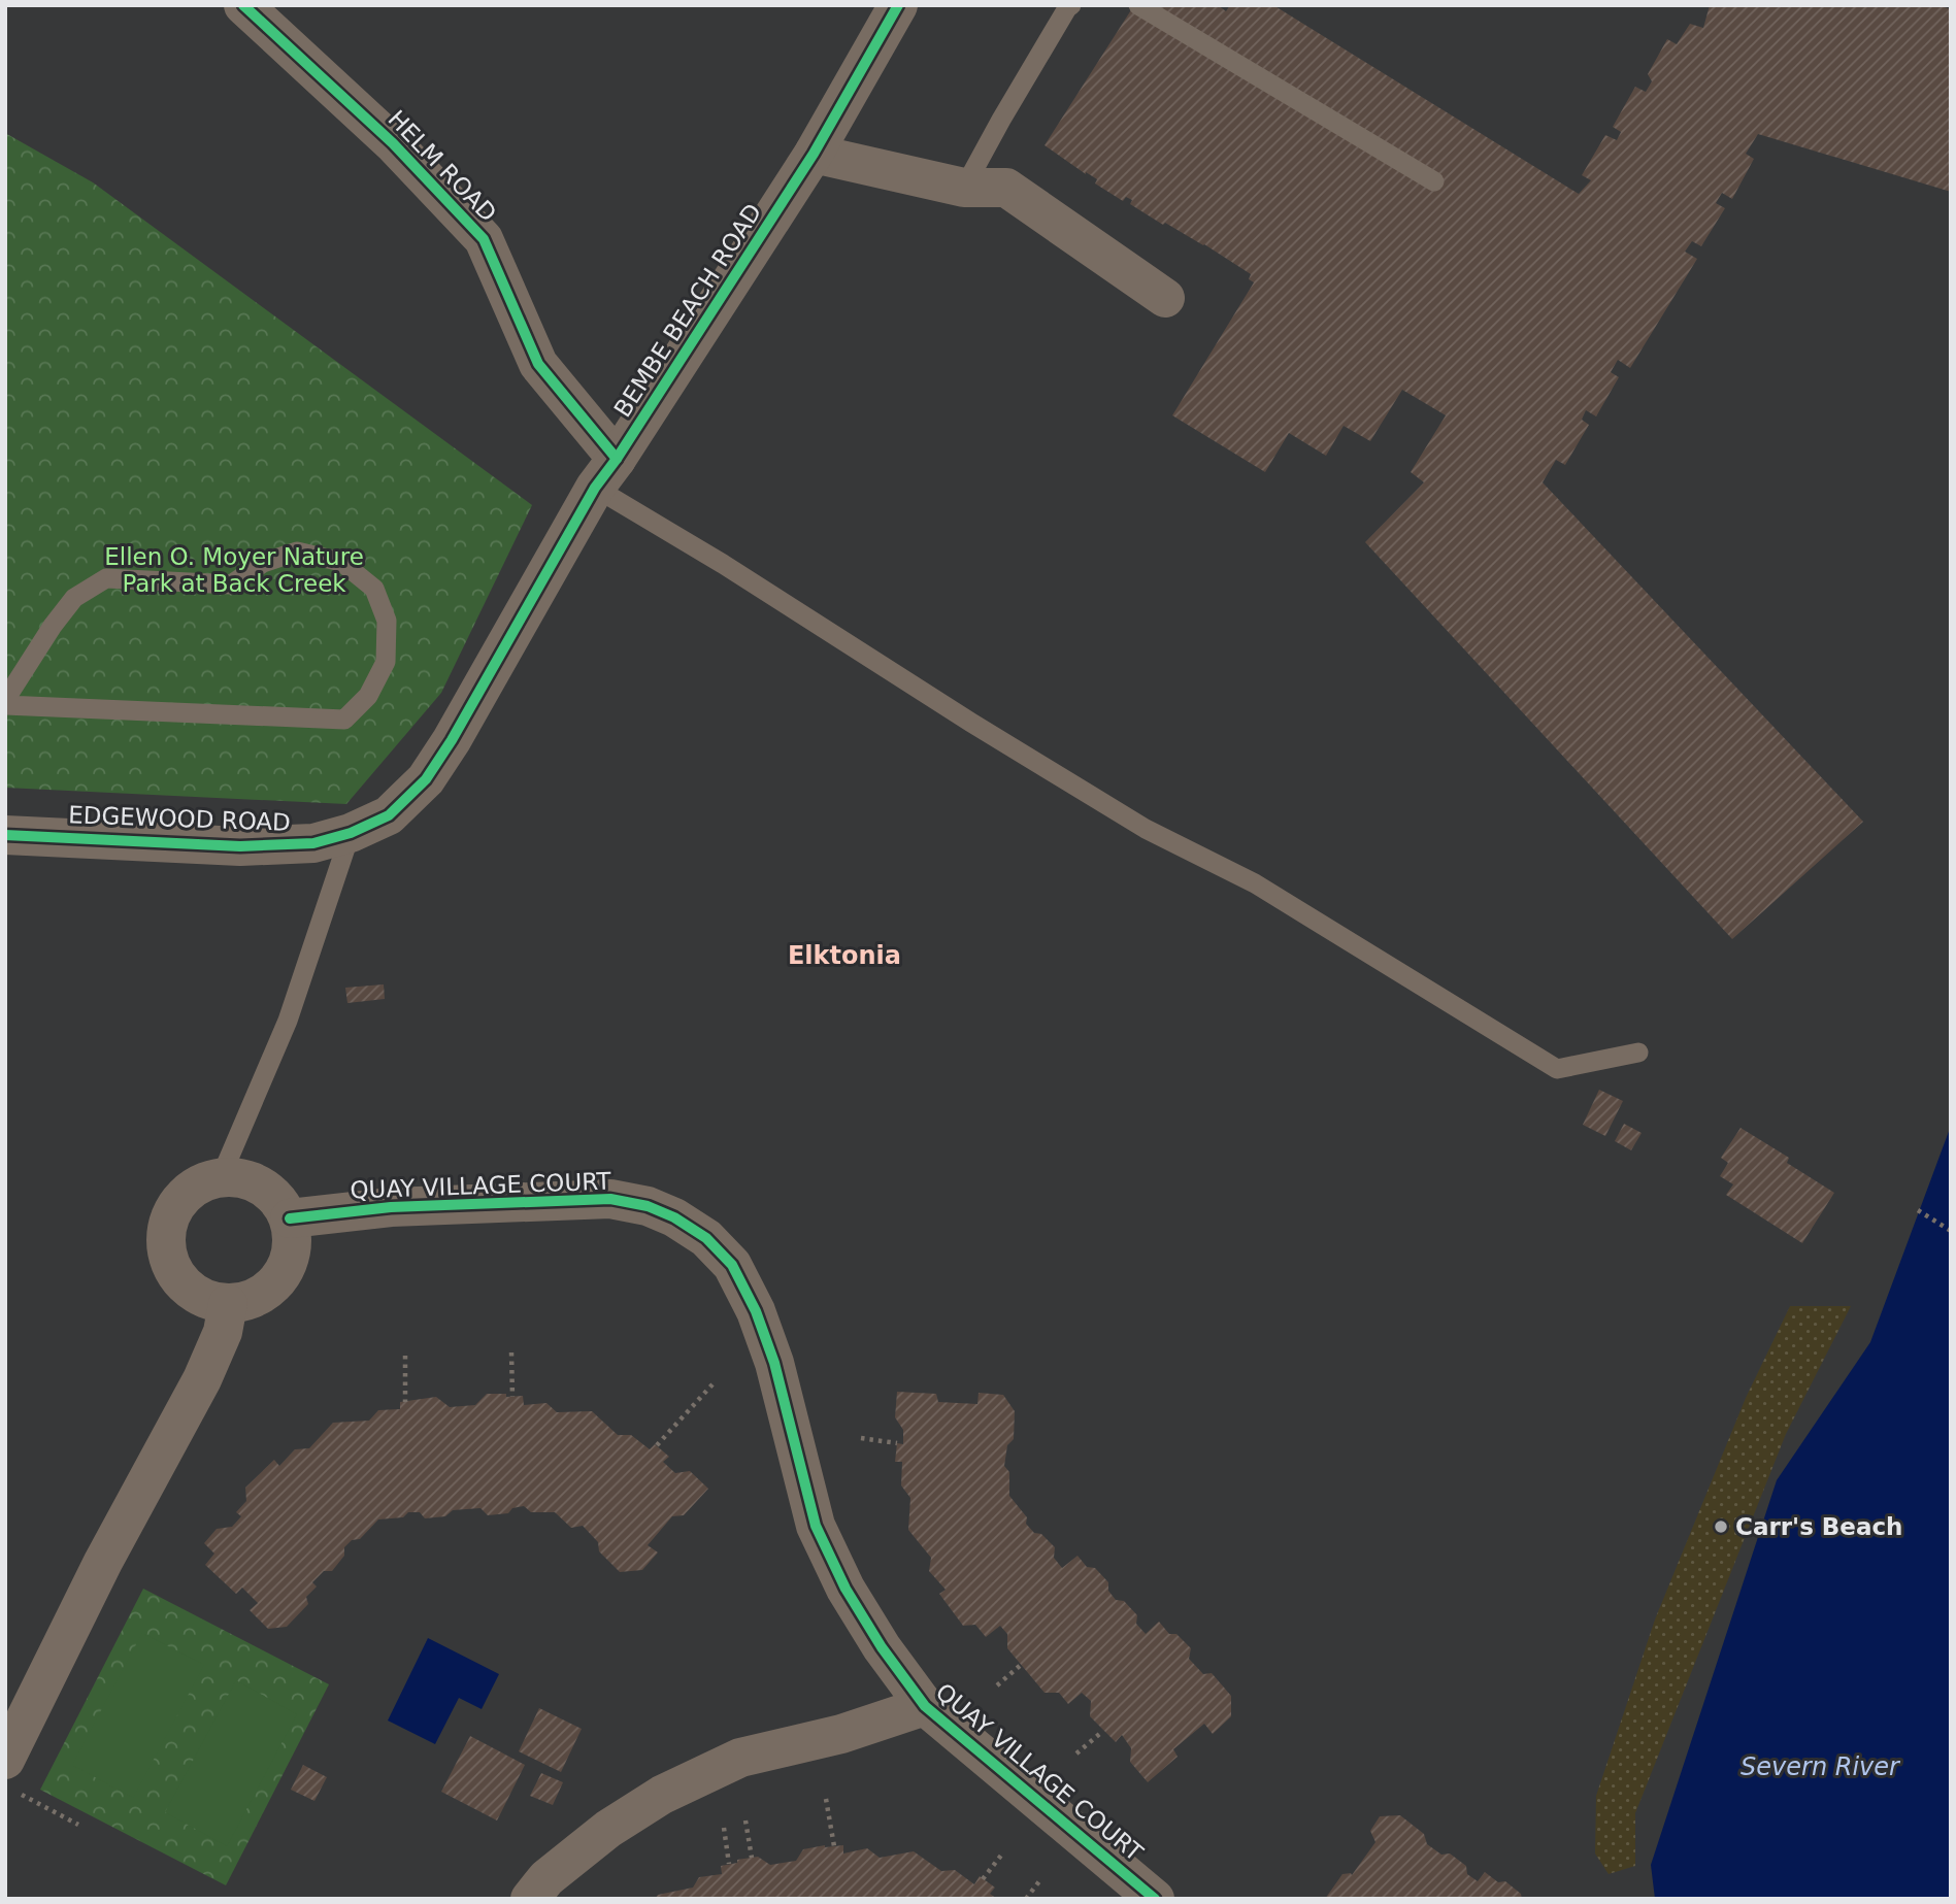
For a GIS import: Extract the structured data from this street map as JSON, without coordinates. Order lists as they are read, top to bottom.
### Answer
{
  "streets": {
    "street": [
      "HELM ROAD",
      "BEMBE BEACH ROAD",
      "EDGEWOOD ROAD",
      "QUAY VILLAGE COURT"
    ]
  },
  "crossings": [
    ["HELM ROAD", "BEMBE BEACH ROAD"],
    ["BEMBE BEACH ROAD", "EDGEWOOD ROAD"]
  ],
  "districts": ["Elktonia"],
  "water": ["Severn River"],
  "parks": ["Ellen O. Moyer Nature Park at Back Creek"],
  "places": ["Carr's Beach"]
}
